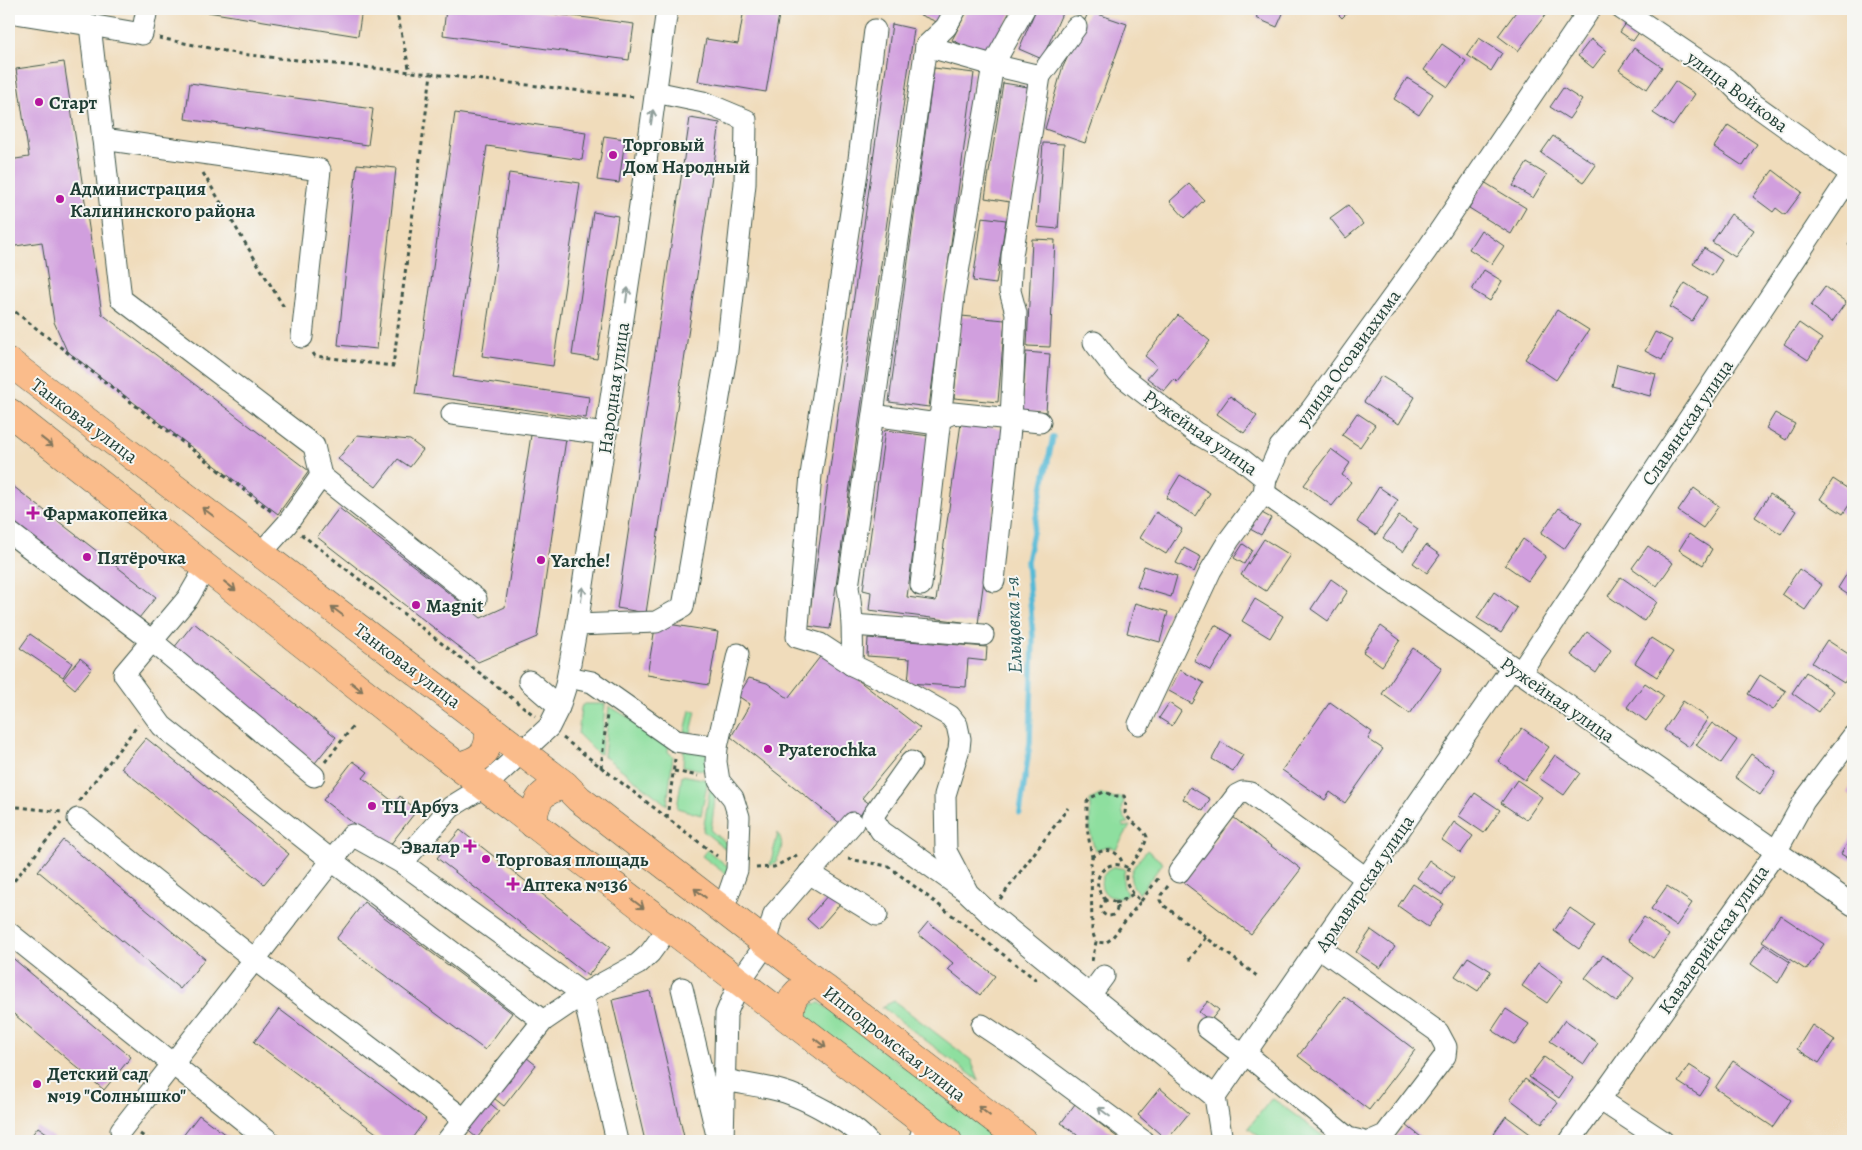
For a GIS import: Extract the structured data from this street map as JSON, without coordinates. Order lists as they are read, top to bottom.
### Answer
{
  "streets": {
    "highway": ["Танковая улица", "Ипподромская улица"],
    "street": [
      "улица Войкова",
      "улица Осоавиахима",
      "Народная улица",
      "Славянская улица",
      "Ружейная улица",
      "Армавирская улица",
      "Кавалерийская улица"
    ]
  },
  "crossings": [
    ["улица Войкова", "Славянская улица"],
    ["улица Осоавиахима", "Ружейная улица"],
    ["Народная улица", "Танковая улица"],
    ["Танковая улица", "Ипподромская улица"],
    ["Славянская улица", "Ружейная улица"],
    ["Славянская улица", "Армавирская улица"],
    ["Ружейная улица", "Армавирская улица"],
    ["Ружейная улица", "Кавалерийская улица"]
  ],
  "one_way": ["Народная улица"],
  "water": ["Ельцовка 1-я"],
  "places": {
    "other": [
      "Старт",
      "Торговый Дом Народный",
      "Администрация Калининского района",
      "Пятёрочка",
      "Yarche!",
      "Magnit",
      "Pyaterochka",
      "ТЦ Арбуз",
      "Торговая площадь",
      "Детский сад №19 \"Солнышко\""
    ],
    "health": ["Фармакопейка", "Эвалар", "Аптека №136"]
  }
}
